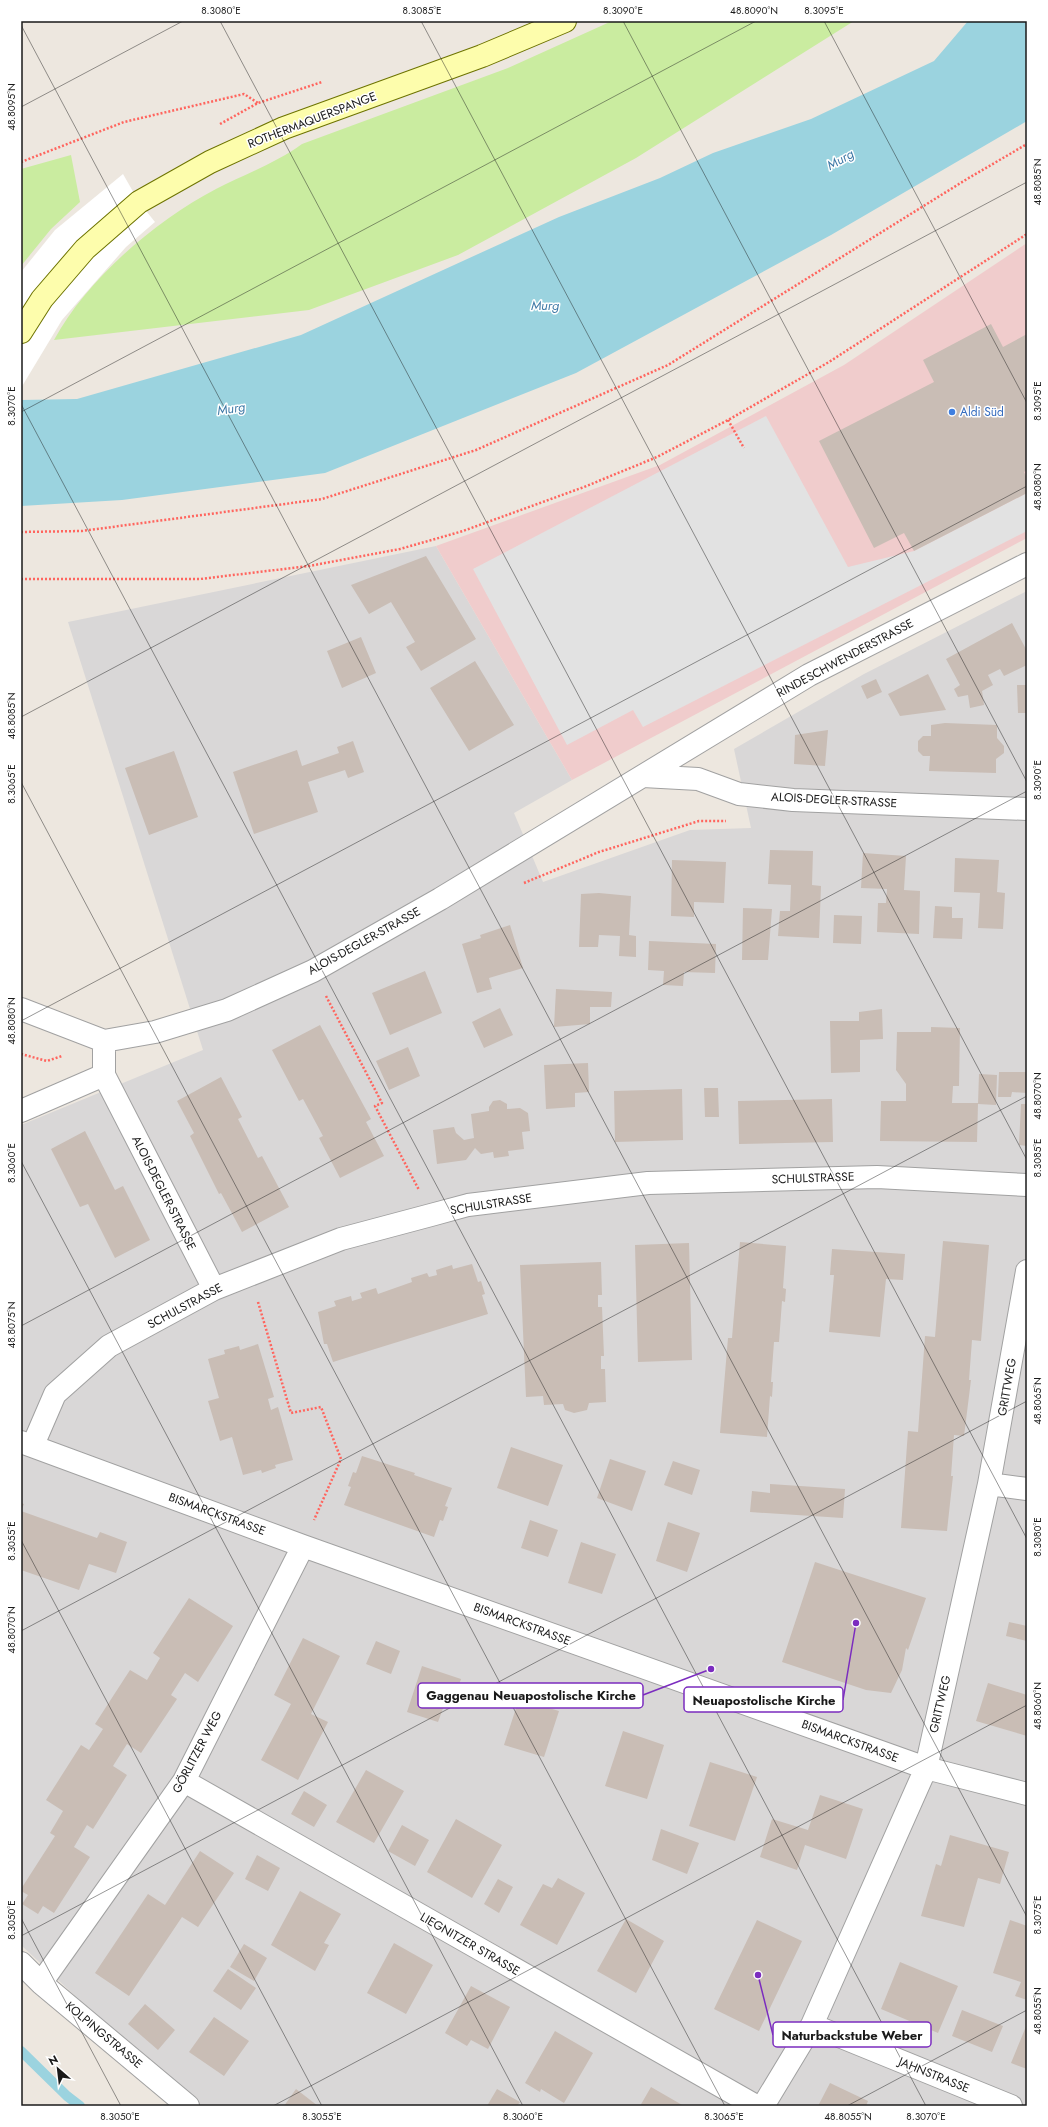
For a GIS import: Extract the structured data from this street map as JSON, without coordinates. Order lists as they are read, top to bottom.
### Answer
{
  "streets": {
    "street": [
      "ROTHERMAQUERSPANGE",
      "RINDESCHWENDERSTRASSE",
      "ALOIS-DEGLER-STRASSE",
      "SCHULSTRASSE",
      "GRITTWEG",
      "BISMARCKSTRASSE",
      "GÖRLITZER WEG",
      "LIEGNITZER STRASSE",
      "KOLPINGSTRASSE",
      "JAHNSTRASSE"
    ]
  },
  "crossings": [
    ["RINDESCHWENDERSTRASSE", "ALOIS-DEGLER-STRASSE"],
    ["ALOIS-DEGLER-STRASSE", "SCHULSTRASSE"],
    ["SCHULSTRASSE", "BISMARCKSTRASSE"],
    ["GRITTWEG", "BISMARCKSTRASSE"],
    ["GRITTWEG", "JAHNSTRASSE"],
    ["BISMARCKSTRASSE", "GÖRLITZER WEG"],
    ["GÖRLITZER WEG", "LIEGNITZER STRASSE"],
    ["GÖRLITZER WEG", "KOLPINGSTRASSE"]
  ],
  "water": ["Murg"],
  "places": [
    "Aldi Süd",
    "Neuapostolische Kirche",
    "Gaggenau Neuapostolische Kirche",
    "Naturbackstube Weber"
  ],
  "north": "top left",
  "coordinates": [
    "8.3080°E",
    "8.3085°E",
    "8.3090°E",
    "48.8090°N",
    "8.3095°E",
    "48.8095°N",
    "48.8085°N",
    "8.3070°E",
    "48.8080°N",
    "8.3065°E",
    "48.8070°N",
    "8.3060°E",
    "48.8075°N",
    "48.8065°N",
    "8.3055°E",
    "48.8060°N",
    "8.3075°E",
    "8.3050°E",
    "48.8055°N"
  ]
}
